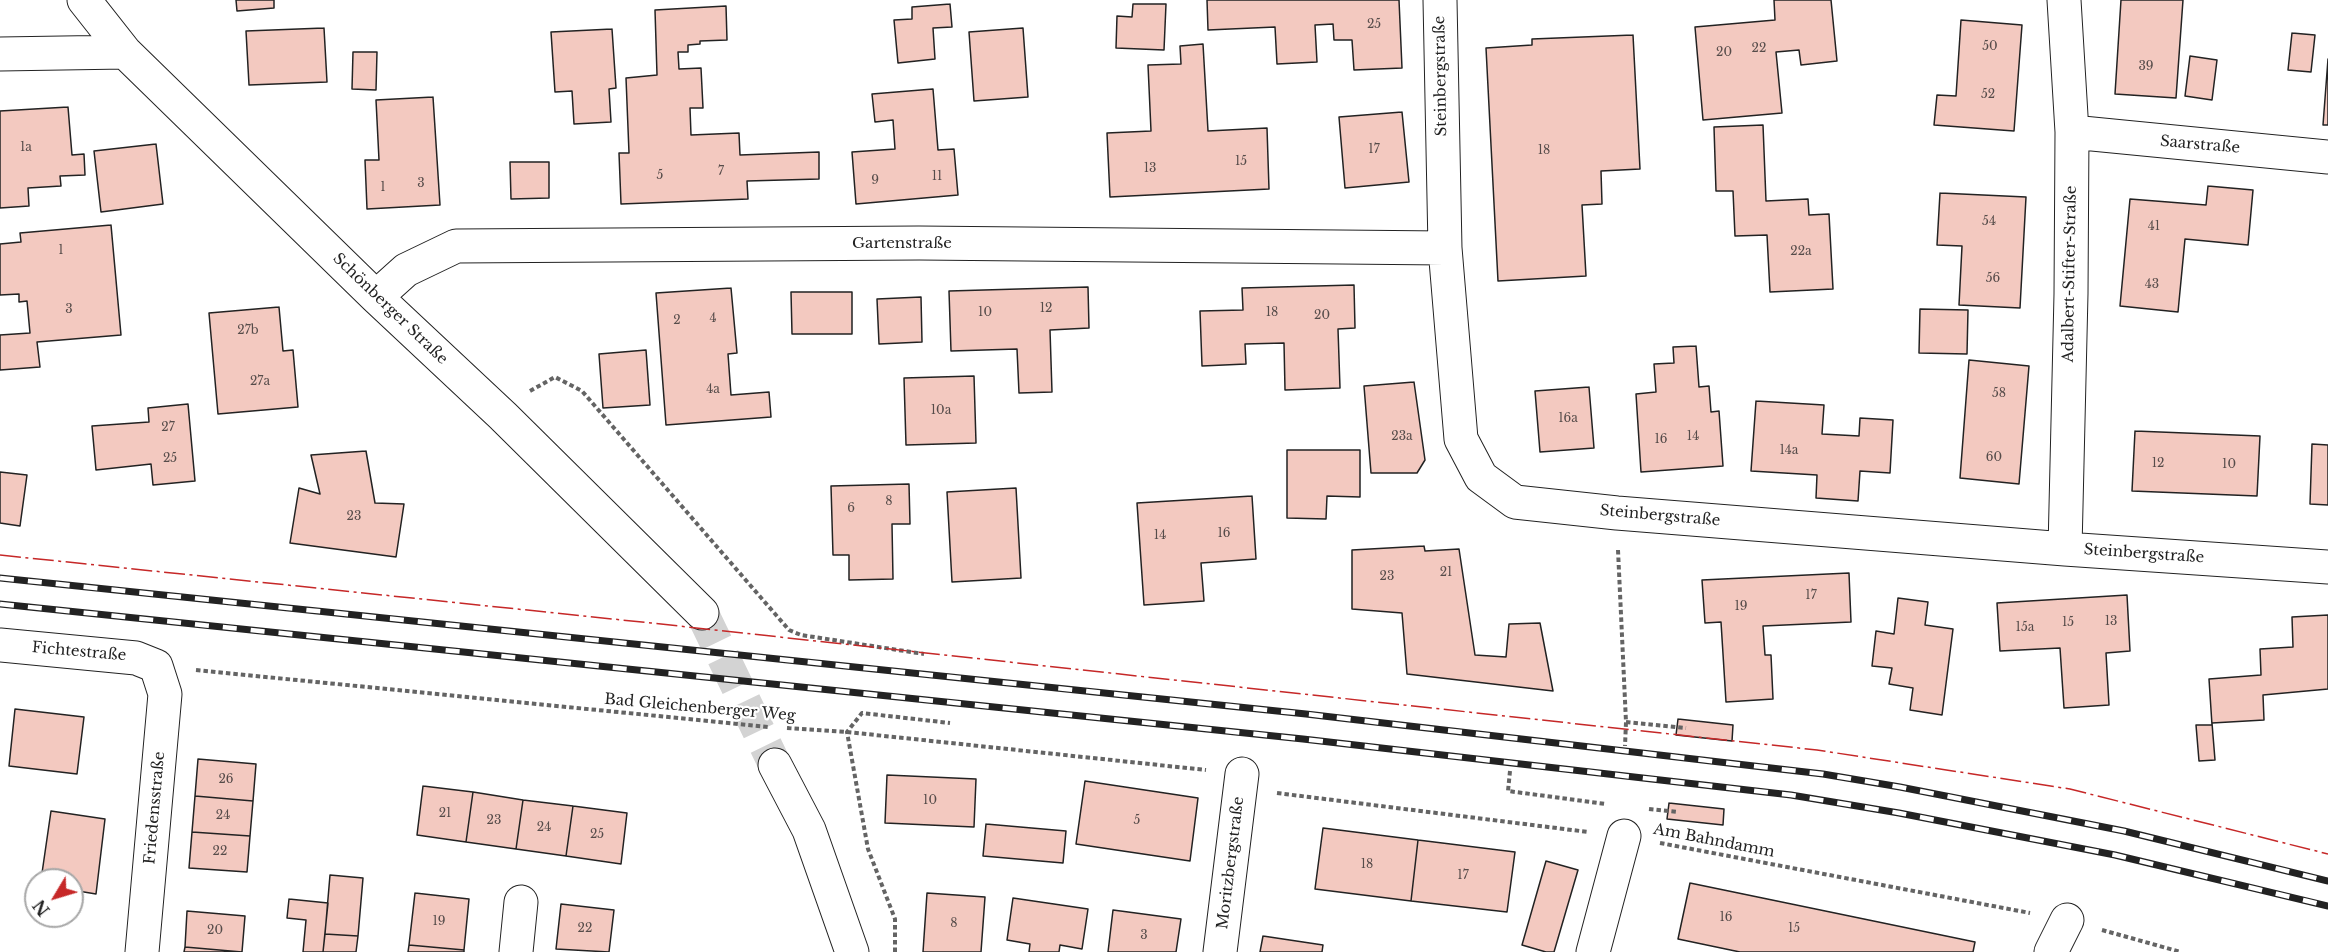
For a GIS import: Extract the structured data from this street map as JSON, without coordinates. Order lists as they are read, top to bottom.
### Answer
{
  "streets": {
    "street": [
      "Steinbergstraße",
      "Saarstraße",
      "Gartenstraße",
      "Adalbert-Stifter-Straße",
      "Schönberger Straße",
      "Fichtestraße",
      "Friedensstraße",
      "Moritzbergstraße"
    ],
    "path": ["Bad Gleichenberger Weg", "Am Bahndamm"]
  },
  "crossings": [
    ["Steinbergstraße", "Gartenstraße"],
    ["Steinbergstraße", "Adalbert-Stifter-Straße"],
    ["Saarstraße", "Adalbert-Stifter-Straße"],
    ["Gartenstraße", "Schönberger Straße"],
    ["Fichtestraße", "Bad Gleichenberger Weg"],
    ["Fichtestraße", "Friedensstraße"],
    ["Bad Gleichenberger Weg", "Friedensstraße"],
    ["Bad Gleichenberger Weg", "Am Bahndamm"],
    ["Bad Gleichenberger Weg", "Moritzbergstraße"],
    ["Am Bahndamm", "Moritzbergstraße"]
  ],
  "house_numbers": [
    "25",
    "50",
    "22",
    "20",
    "39",
    "52",
    "1a",
    "17",
    "18",
    "15",
    "13",
    "7",
    "5",
    "11",
    "9",
    "3",
    "1",
    "54",
    "41",
    "1",
    "22a",
    "56",
    "43",
    "12",
    "3",
    "10",
    "18",
    "20",
    "4",
    "2",
    "27b",
    "27a",
    "4a",
    "58",
    "10a",
    "16a",
    "27",
    "23a",
    "14",
    "16",
    "14a",
    "60",
    "25",
    "12",
    "10",
    "8",
    "6",
    "23",
    "16",
    "14",
    "21",
    "23",
    "17",
    "19",
    "13",
    "15",
    "15a",
    "26",
    "10",
    "21",
    "24",
    "23",
    "5",
    "24",
    "25",
    "22",
    "18",
    "17",
    "16",
    "19",
    "8",
    "22",
    "15",
    "20",
    "3"
  ],
  "north": "bottom left"
}
